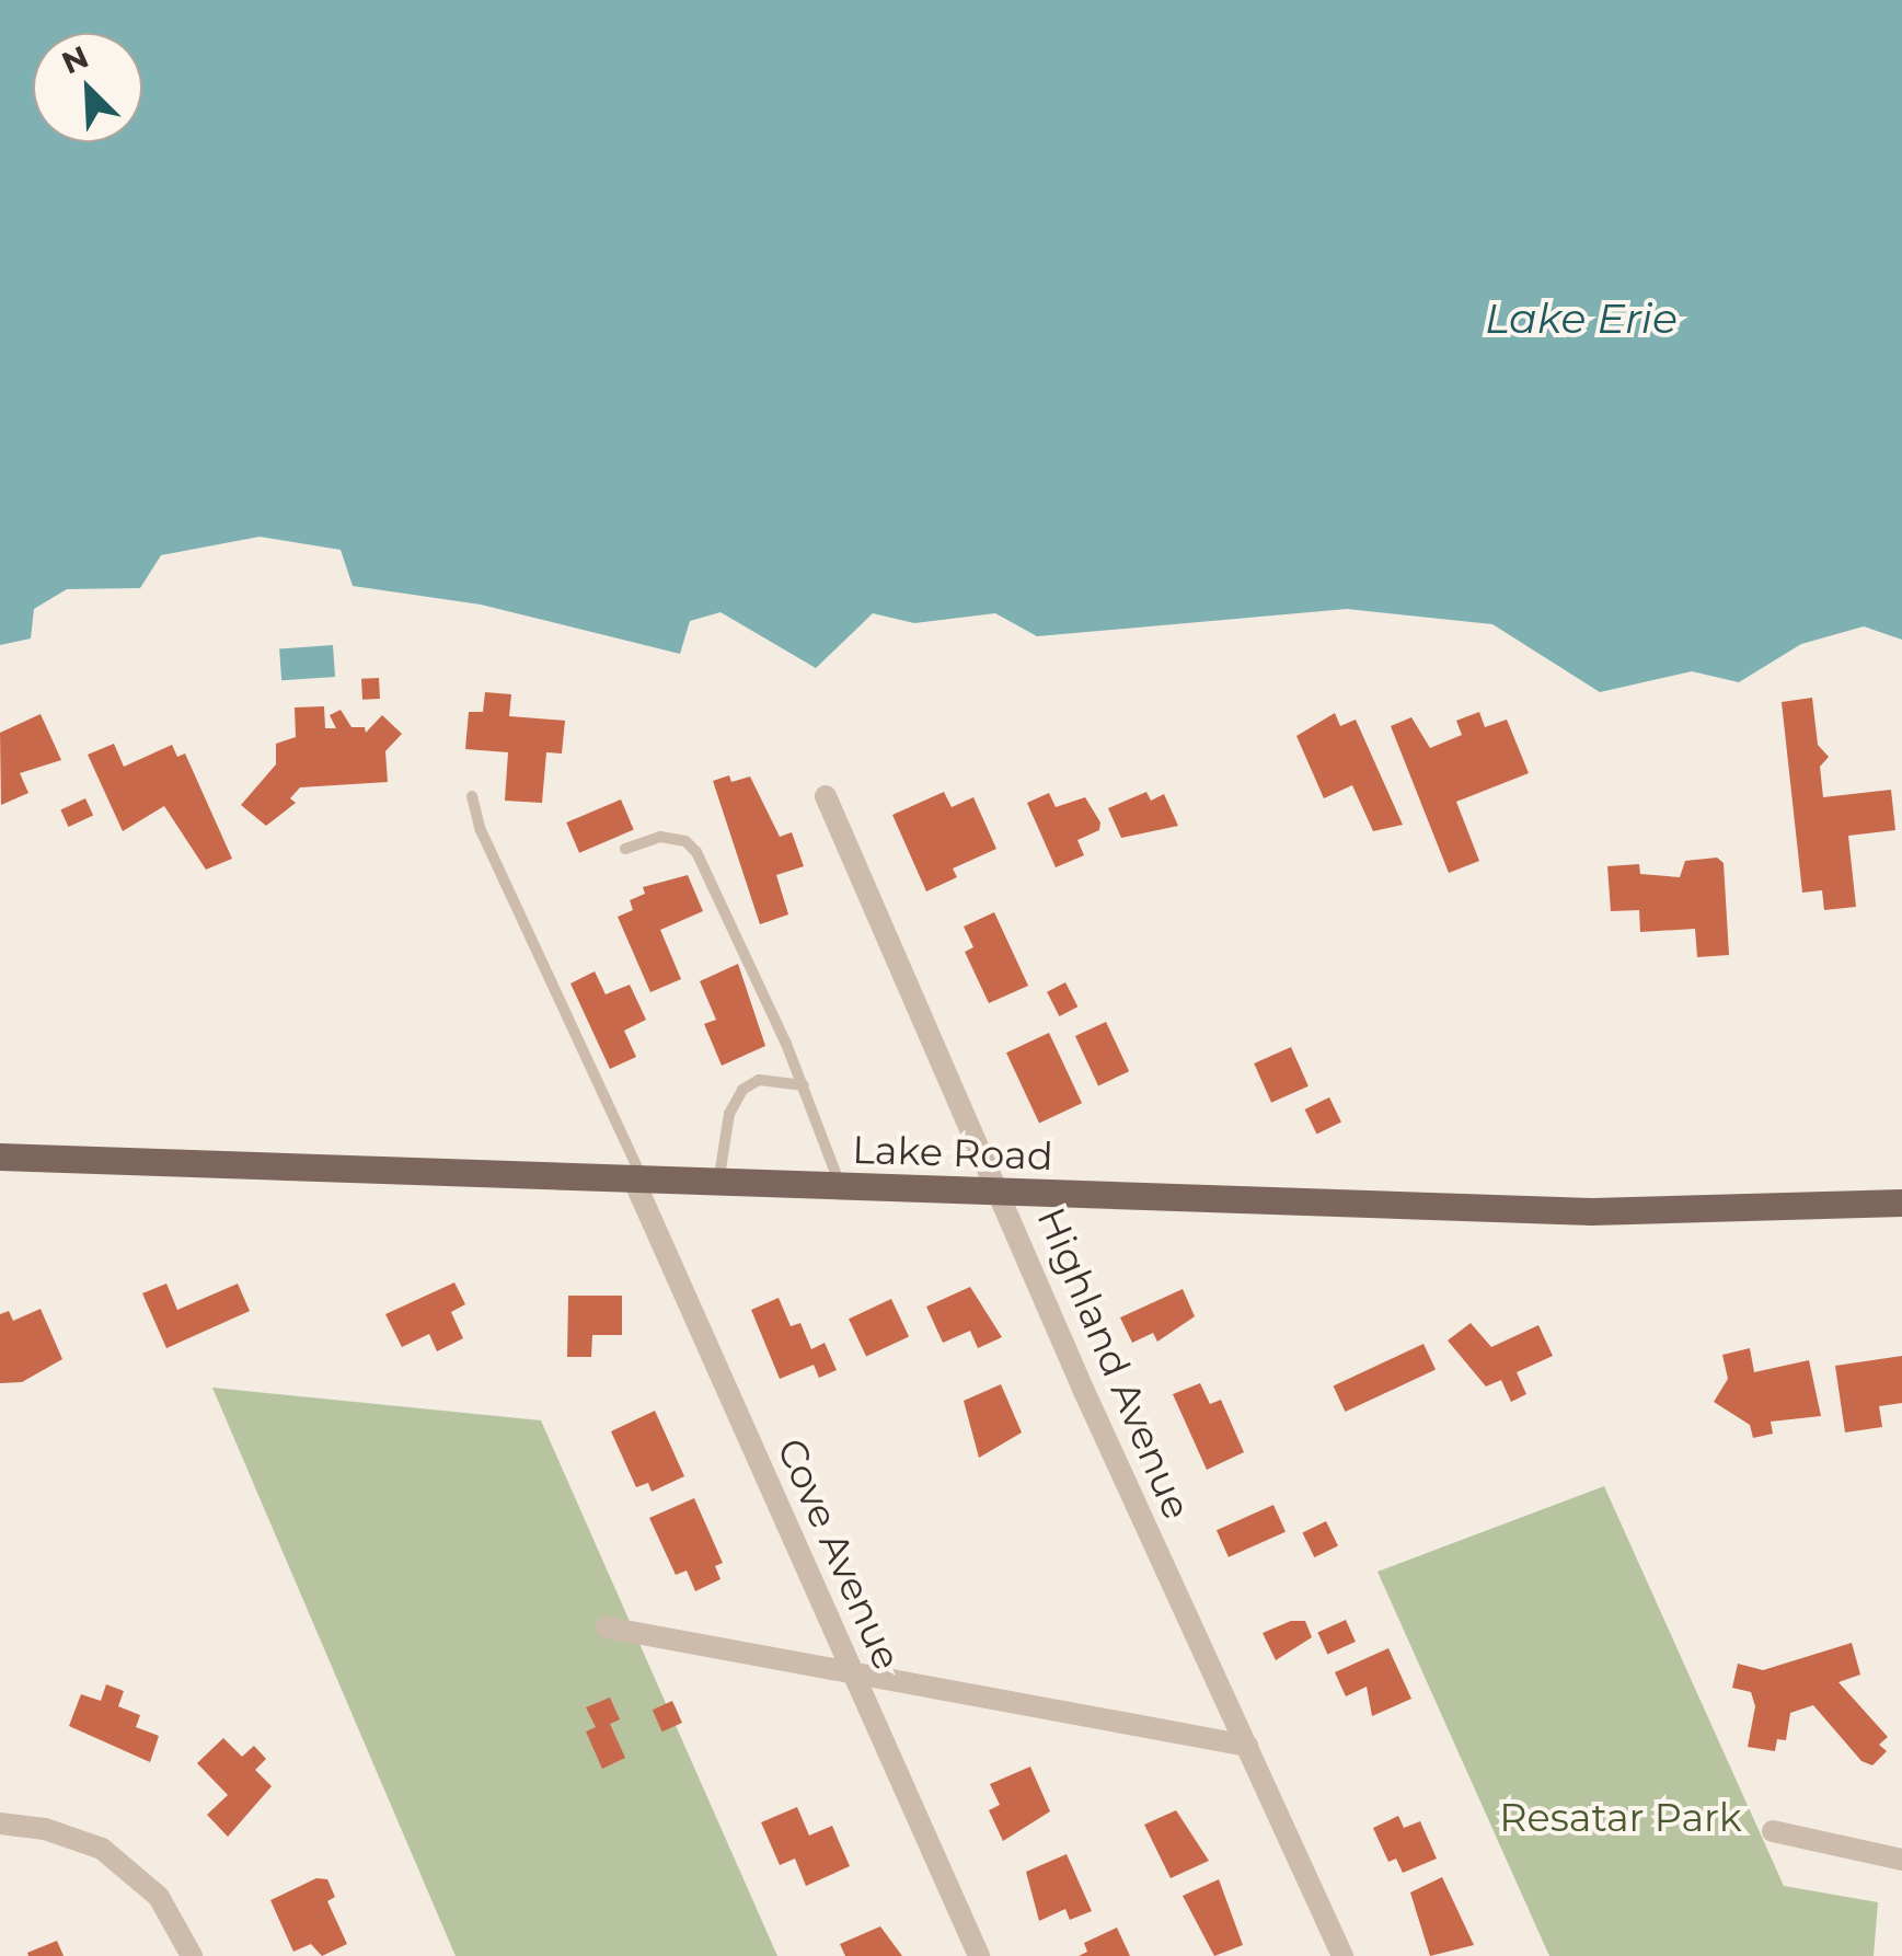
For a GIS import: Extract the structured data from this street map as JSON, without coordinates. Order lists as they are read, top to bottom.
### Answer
{
  "streets": {
    "main road": ["Lake Road"],
    "street": ["Highland Avenue", "Cove Avenue"]
  },
  "crossings": [
    ["Lake Road", "Highland Avenue"],
    ["Lake Road", "Cove Avenue"]
  ],
  "water": ["Lake Erie"],
  "parks": ["Resatar Park"],
  "north": "top left"
}
